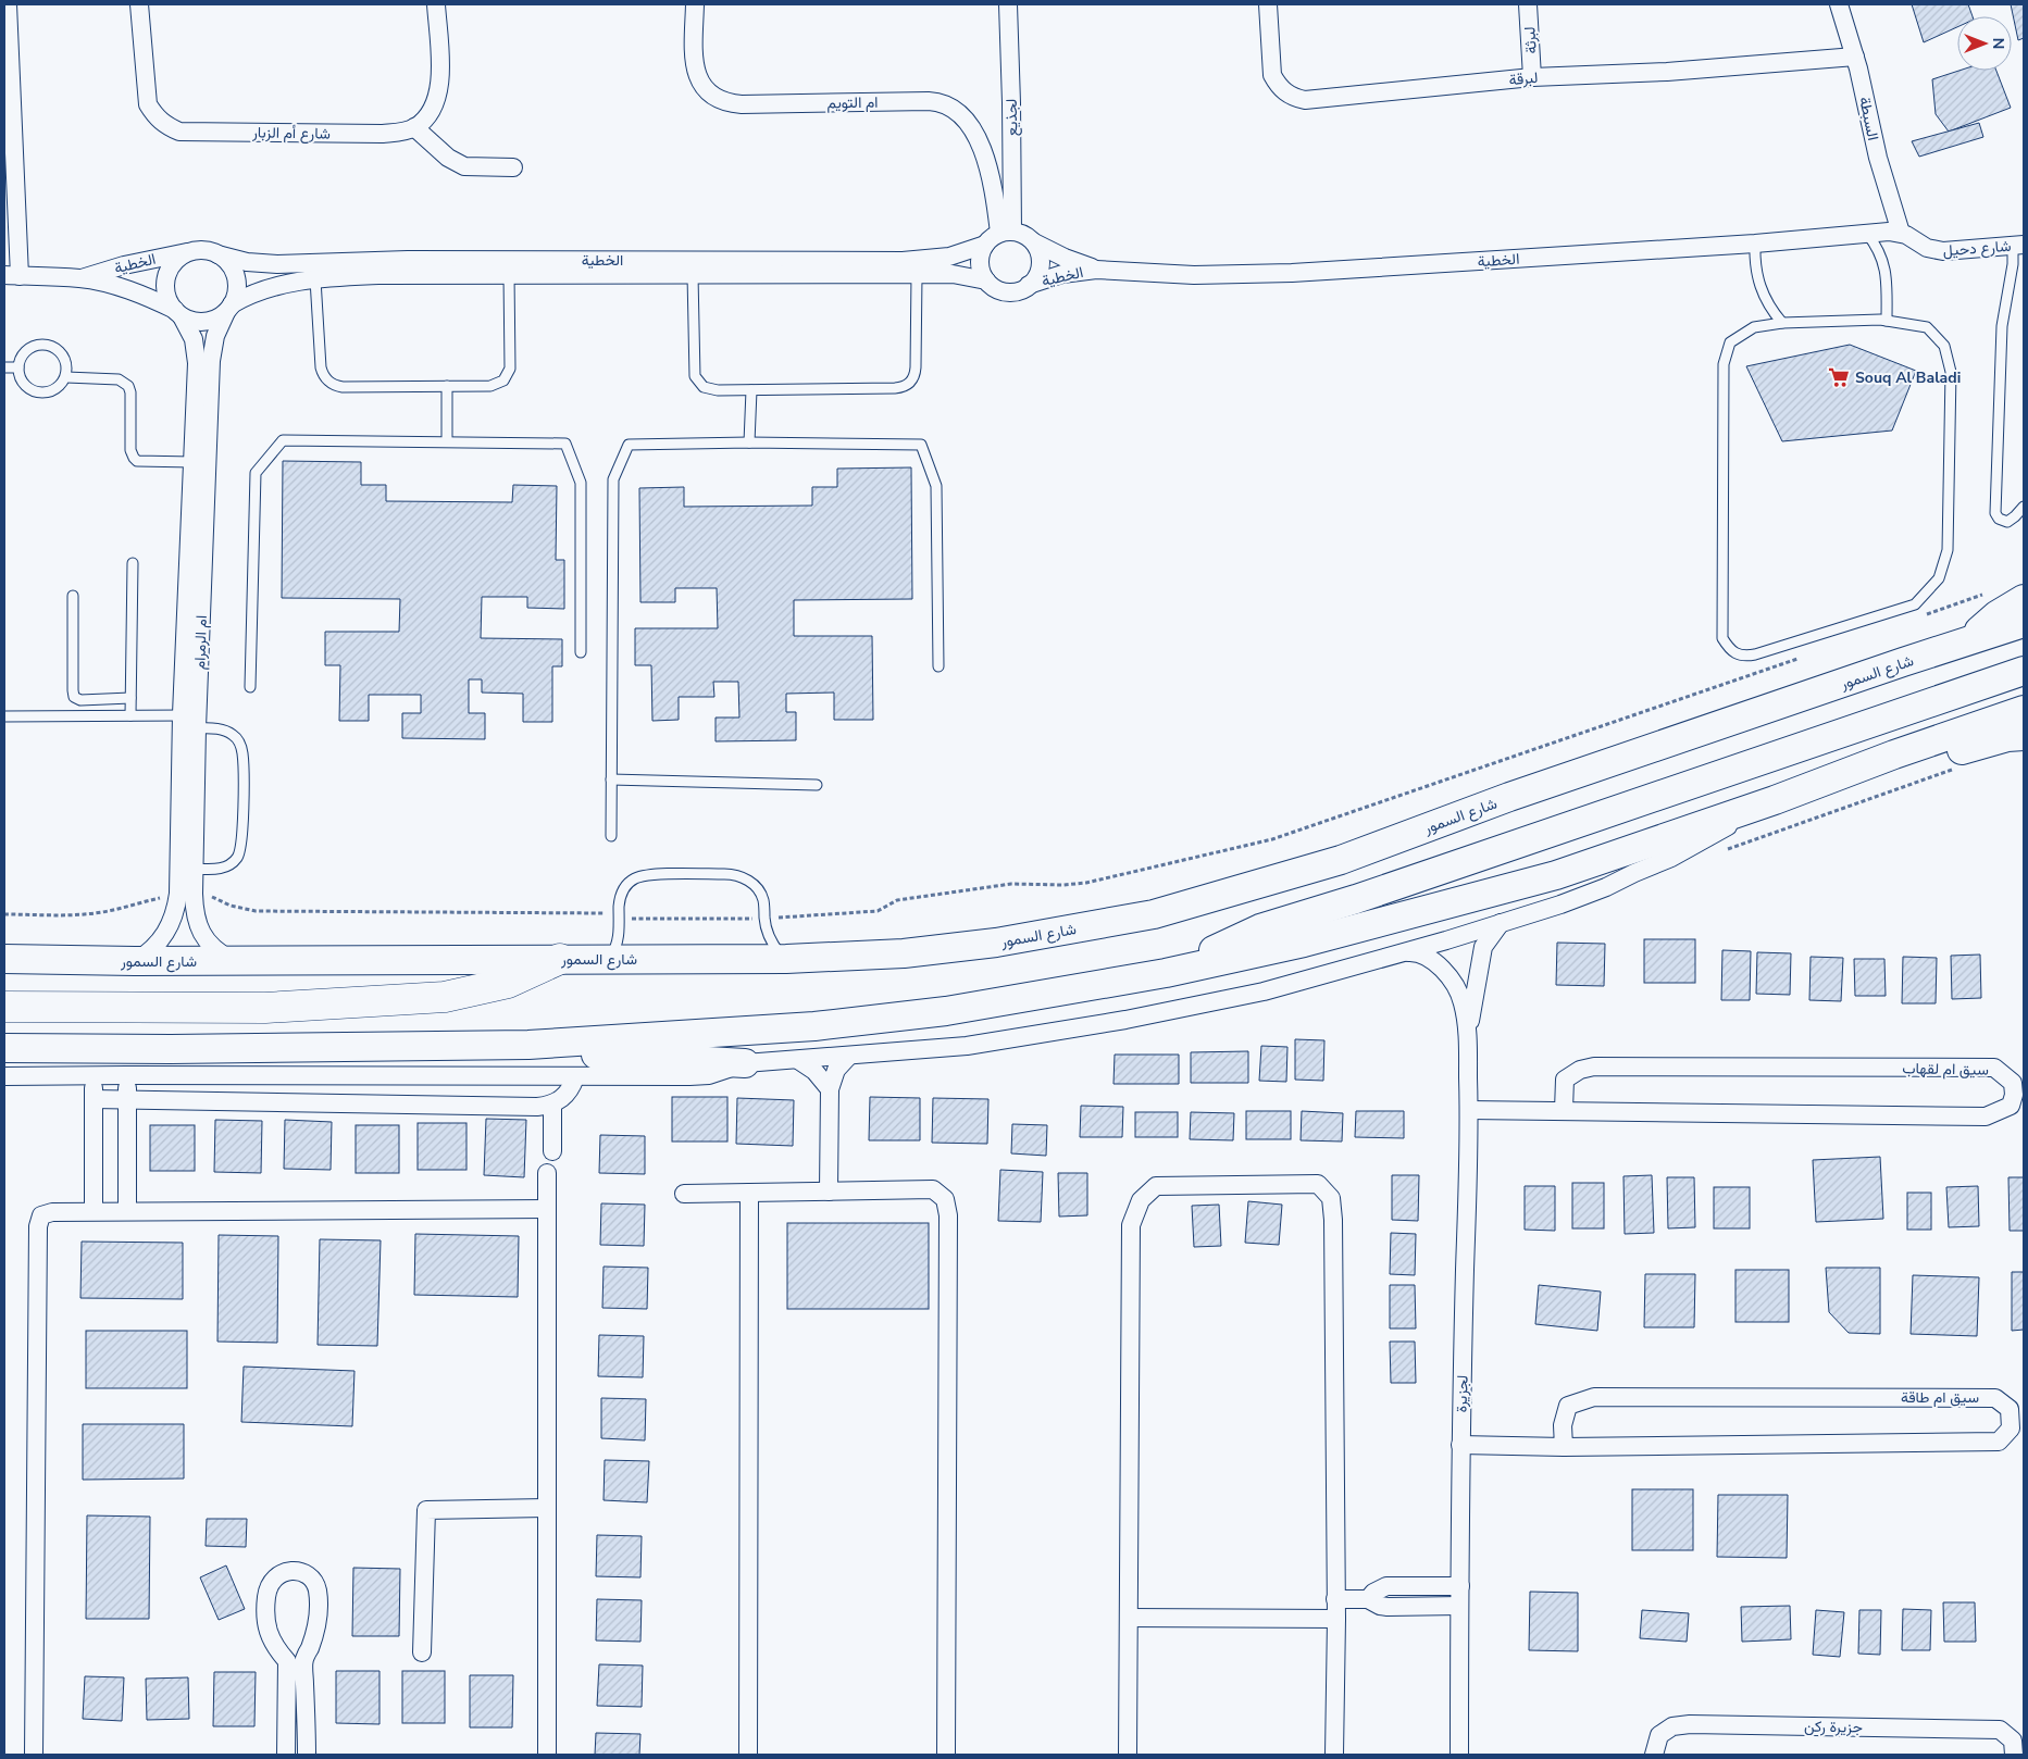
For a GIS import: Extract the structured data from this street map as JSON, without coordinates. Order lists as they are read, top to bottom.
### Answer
{
  "streets": {
    "main road": ["شارع السمور"],
    "street": [
      "لبرثة",
      "لبرقة",
      "ام التويم",
      "لجذيع",
      "السبطة",
      "شارع أم الزبار",
      "شارع دحيل",
      "الخطية",
      "ام الرمرام",
      "سيق ام لقهاب",
      "لجزيرة",
      "سيق ام طاقة",
      "جزيرة ركن"
    ]
  },
  "crossings": [
    ["لبرثة", "لبرقة"],
    ["لبرقة", "السبطة"],
    ["ام التويم", "لجذيع"],
    ["ام التويم", "الخطية"],
    ["لجذيع", "الخطية"],
    ["السبطة", "شارع دحيل"],
    ["السبطة", "الخطية"],
    ["شارع دحيل", "الخطية"],
    ["الخطية", "ام الرمرام"],
    ["ام الرمرام", "شارع السمور"],
    ["سيق ام لقهاب", "لجزيرة"],
    ["لجزيرة", "سيق ام طاقة"]
  ],
  "places": {
    "supermarket": ["Souq Al Baladi"]
  },
  "north": "right"
}
